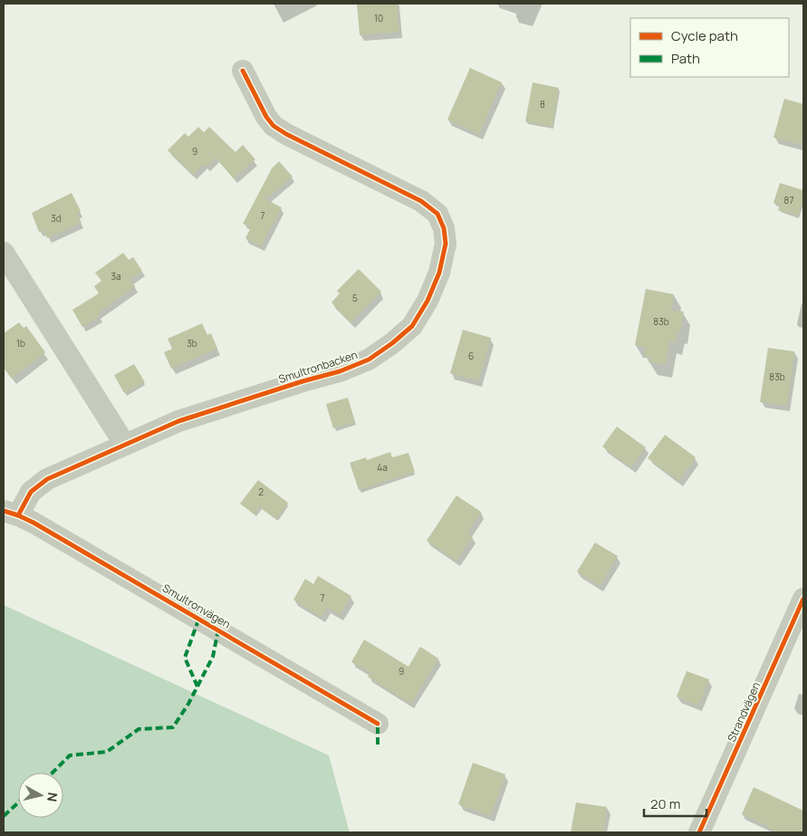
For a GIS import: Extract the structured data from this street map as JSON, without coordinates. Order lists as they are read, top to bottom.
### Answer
{
  "streets": {
    "street": ["Smultronbacken", "Smultronvägen", "Strandvägen"]
  },
  "crossings": [
    ["Smultronbacken", "Smultronvägen"]
  ],
  "house_numbers": [
    "10",
    "8",
    "9",
    "87",
    "7",
    "3d",
    "3a",
    "5",
    "83b",
    "1b",
    "3b",
    "6",
    "83b",
    "4a",
    "2",
    "7",
    "9"
  ],
  "legend": ["Cycle path", "Path"],
  "scale_bar": "20 m",
  "north": "right"
}
